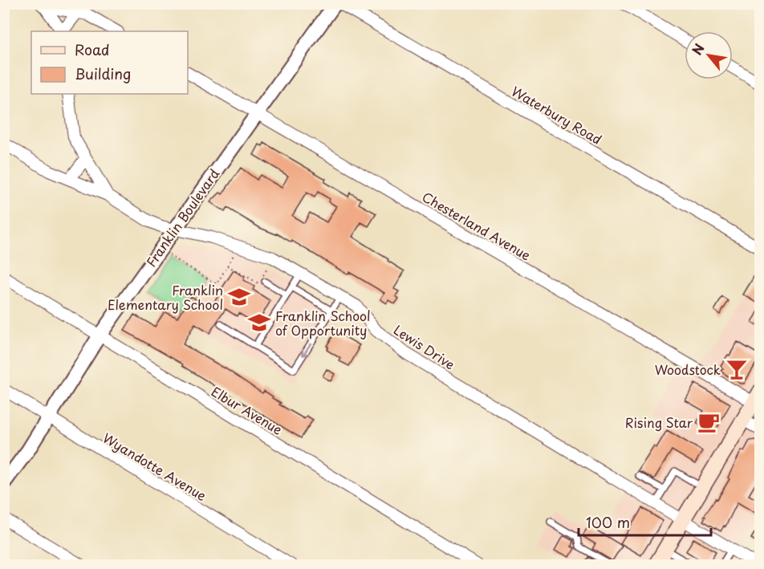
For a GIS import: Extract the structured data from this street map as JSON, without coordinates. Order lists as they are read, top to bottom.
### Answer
{
  "streets": {
    "street": [
      "Waterbury Road",
      "Franklin Boulevard",
      "Chesterland Avenue",
      "Lewis Drive",
      "Elbur Avenue",
      "Wyandotte Avenue"
    ]
  },
  "crossings": [
    ["Franklin Boulevard", "Chesterland Avenue"],
    ["Franklin Boulevard", "Lewis Drive"],
    ["Franklin Boulevard", "Elbur Avenue"],
    ["Franklin Boulevard", "Wyandotte Avenue"]
  ],
  "places": {
    "school or university": ["Franklin Elementary School", "Franklin School of Opportunity"],
    "bar": ["Woodstock"],
    "cafe": ["Rising Star"]
  },
  "legend": ["Road", "Building"],
  "scale_bar": "100 m",
  "north": "top left"
}
